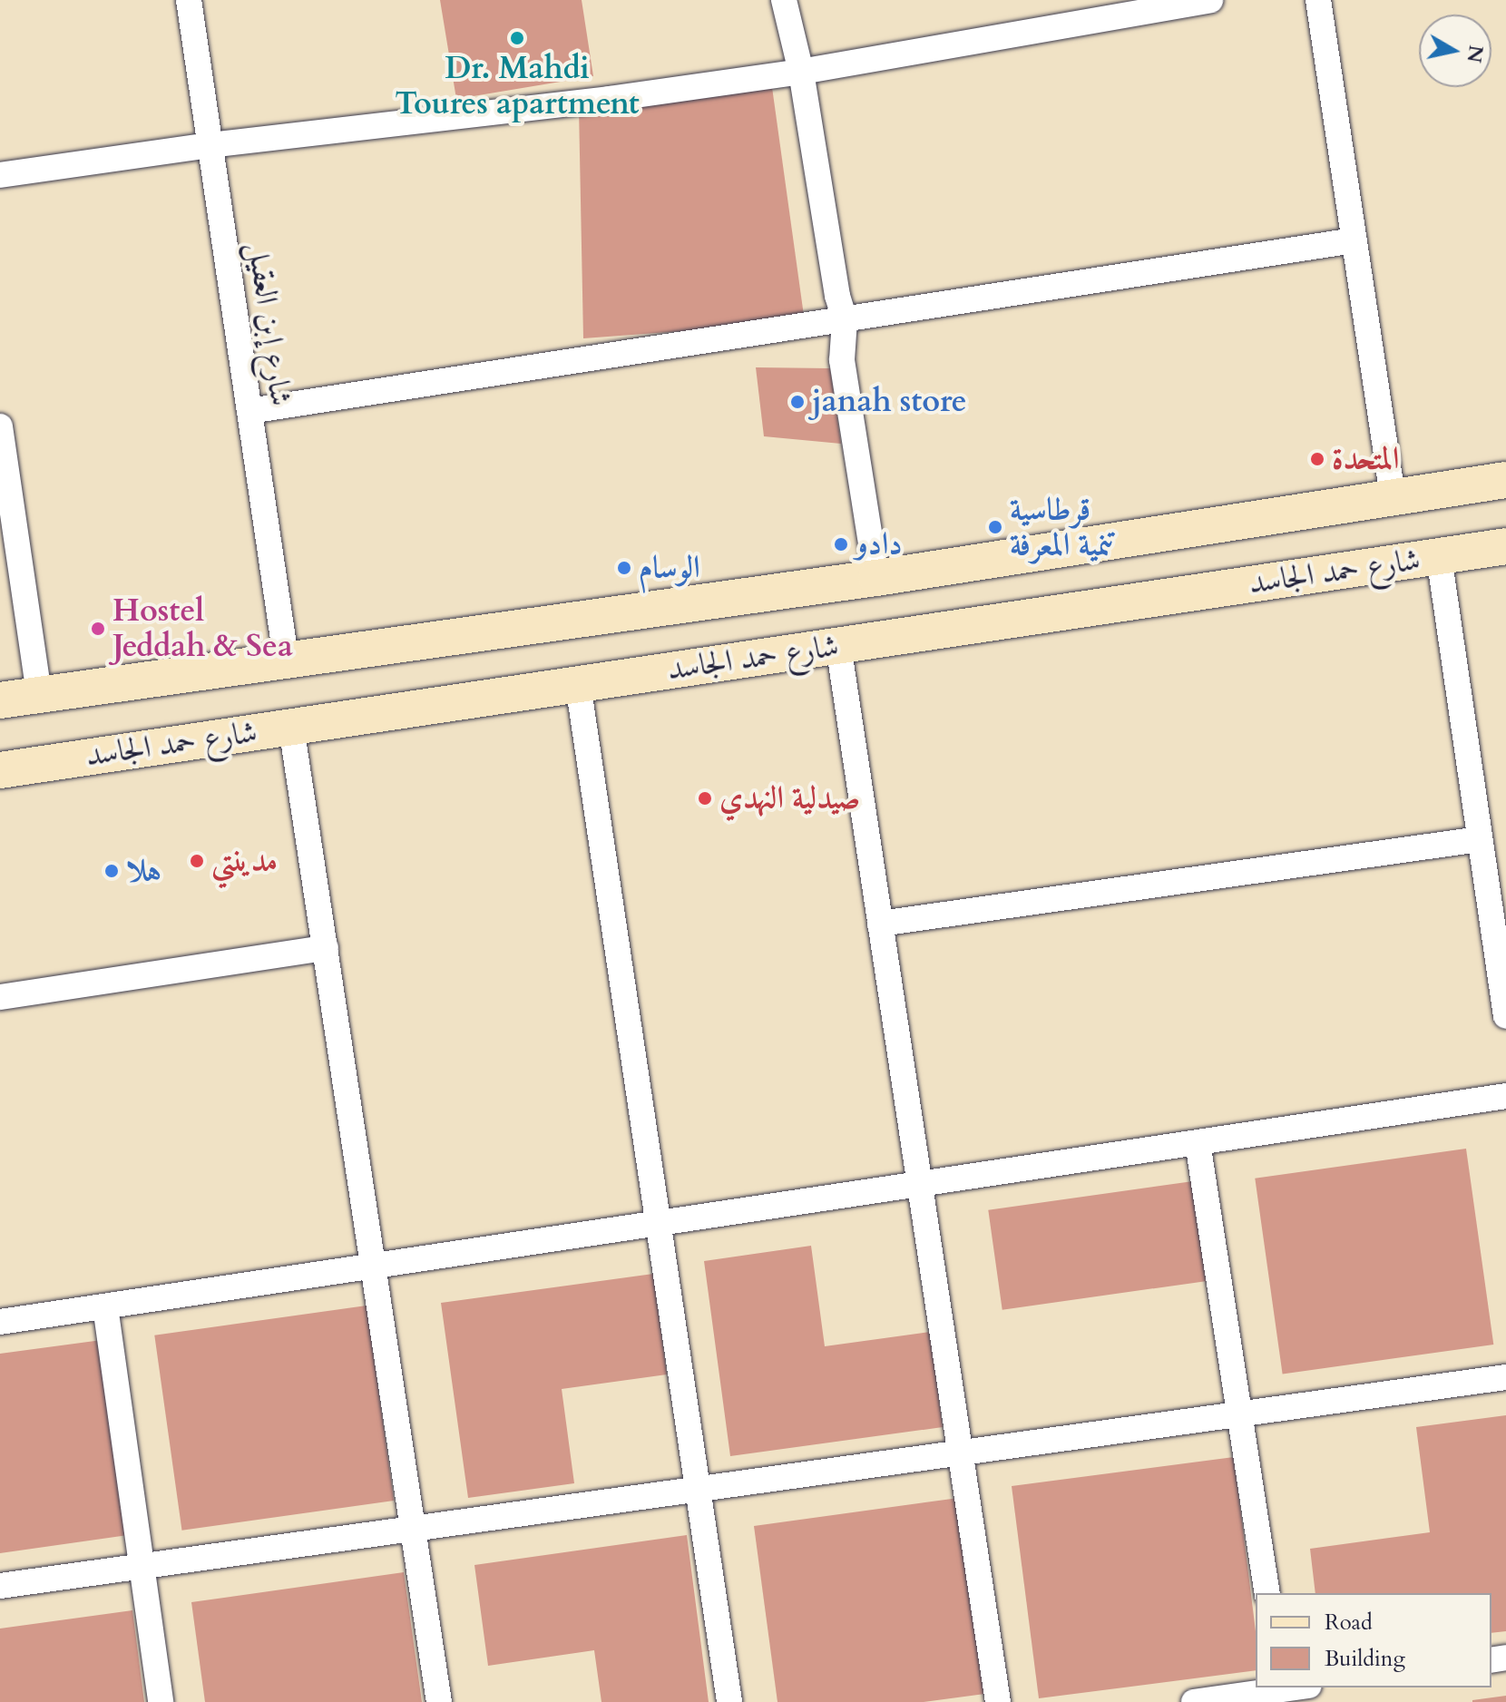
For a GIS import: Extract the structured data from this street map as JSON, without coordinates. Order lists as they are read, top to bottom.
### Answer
{
  "streets": {
    "street": ["شارع إبن العقيل", "شارع حمد الجاسد"]
  },
  "crossings": [
    ["شارع إبن العقيل", "شارع حمد الجاسد"]
  ],
  "places": [
    "Dr. Mahdi Toures apartment",
    "janah store",
    "المتحدة",
    "قرطاسية تنمية المعرفة",
    "دادو",
    "الوسام",
    "Hostel Jeddah & Sea",
    "صيدلية النهدي",
    "مدينتي",
    "هلا"
  ],
  "legend": ["Road", "Building"],
  "north": "right"
}
